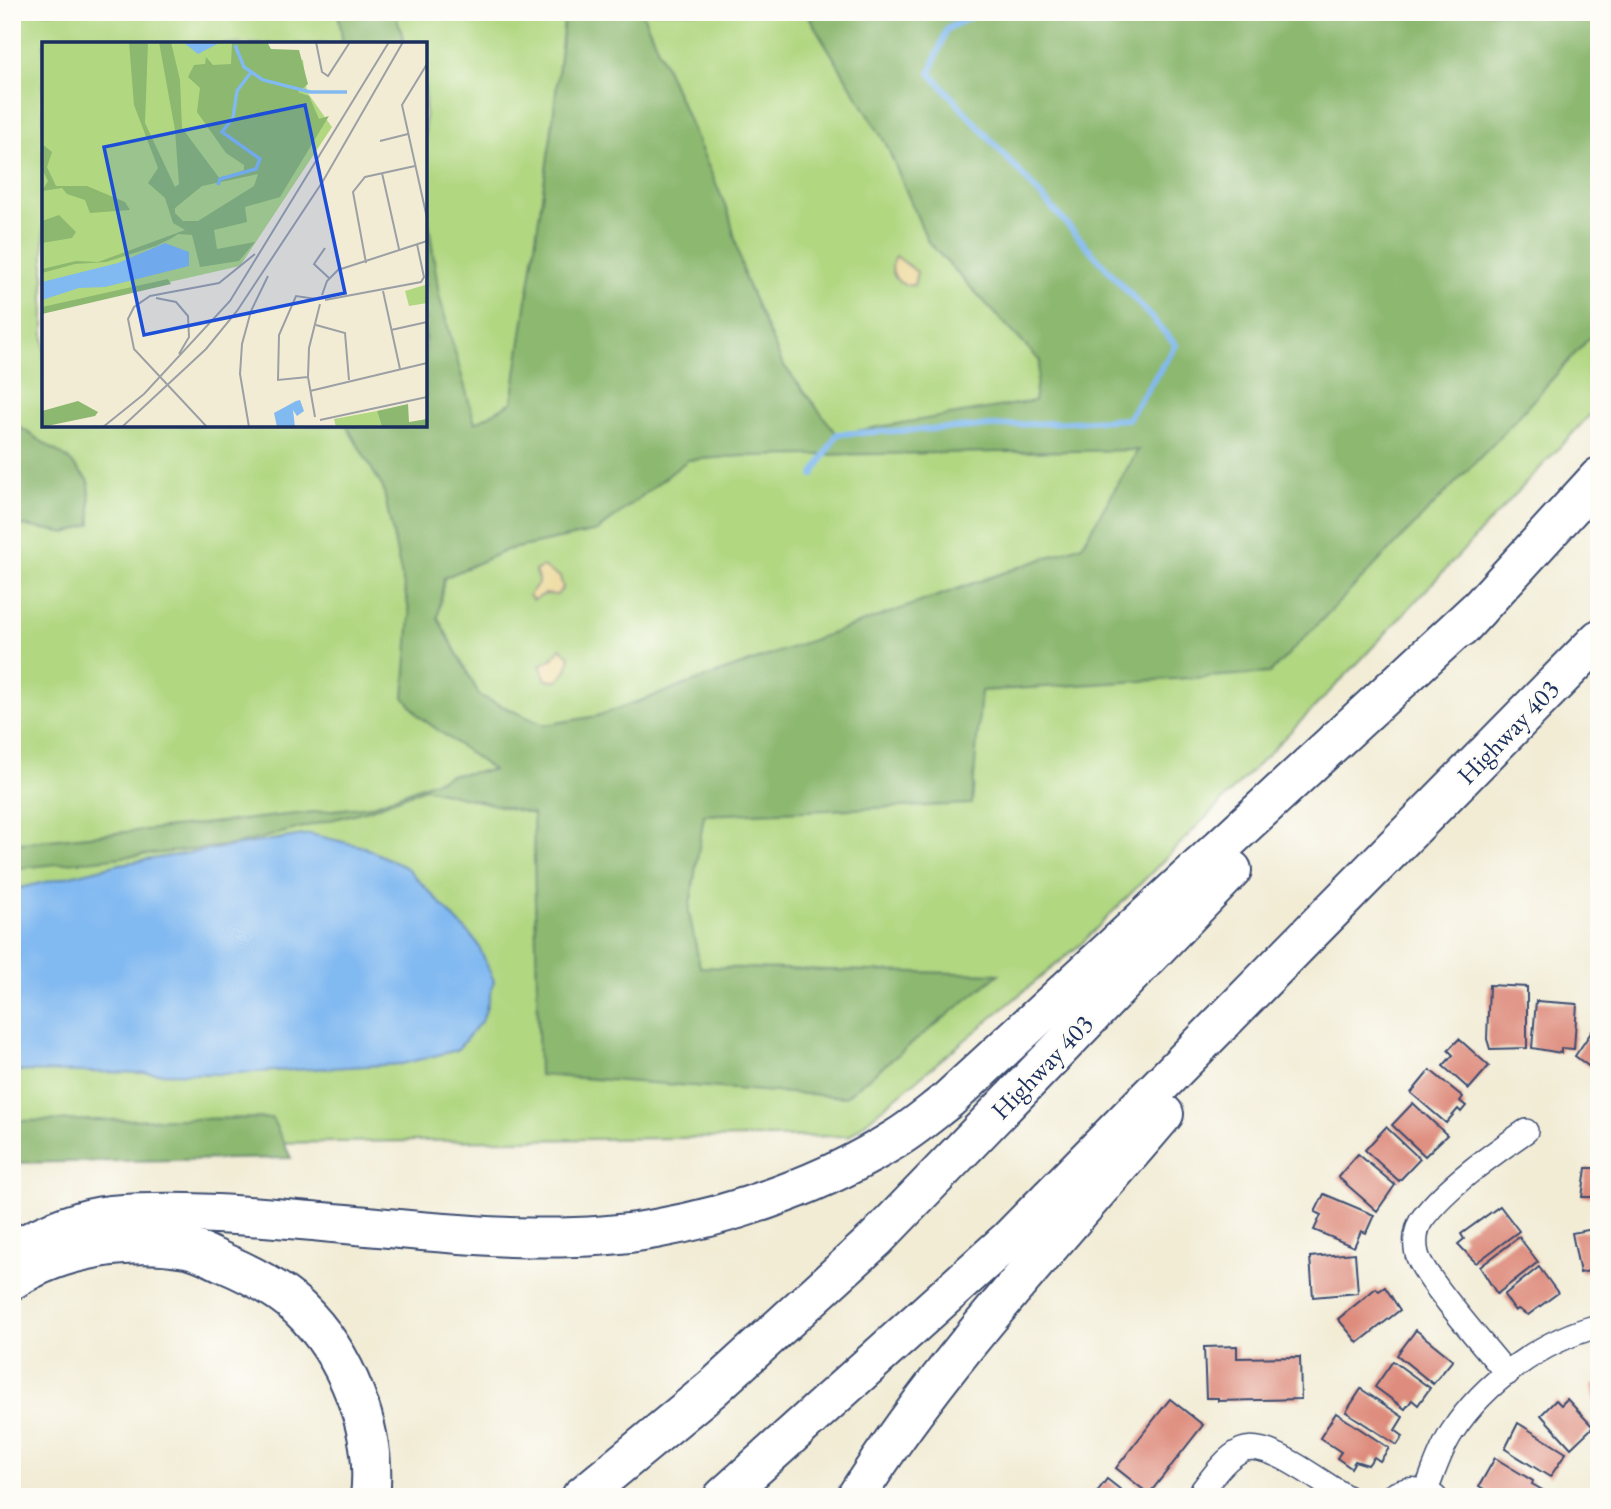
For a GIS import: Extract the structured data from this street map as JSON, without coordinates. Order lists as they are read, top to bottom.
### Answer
{
  "streets": {
    "highway": ["Highway 403"]
  }
}
